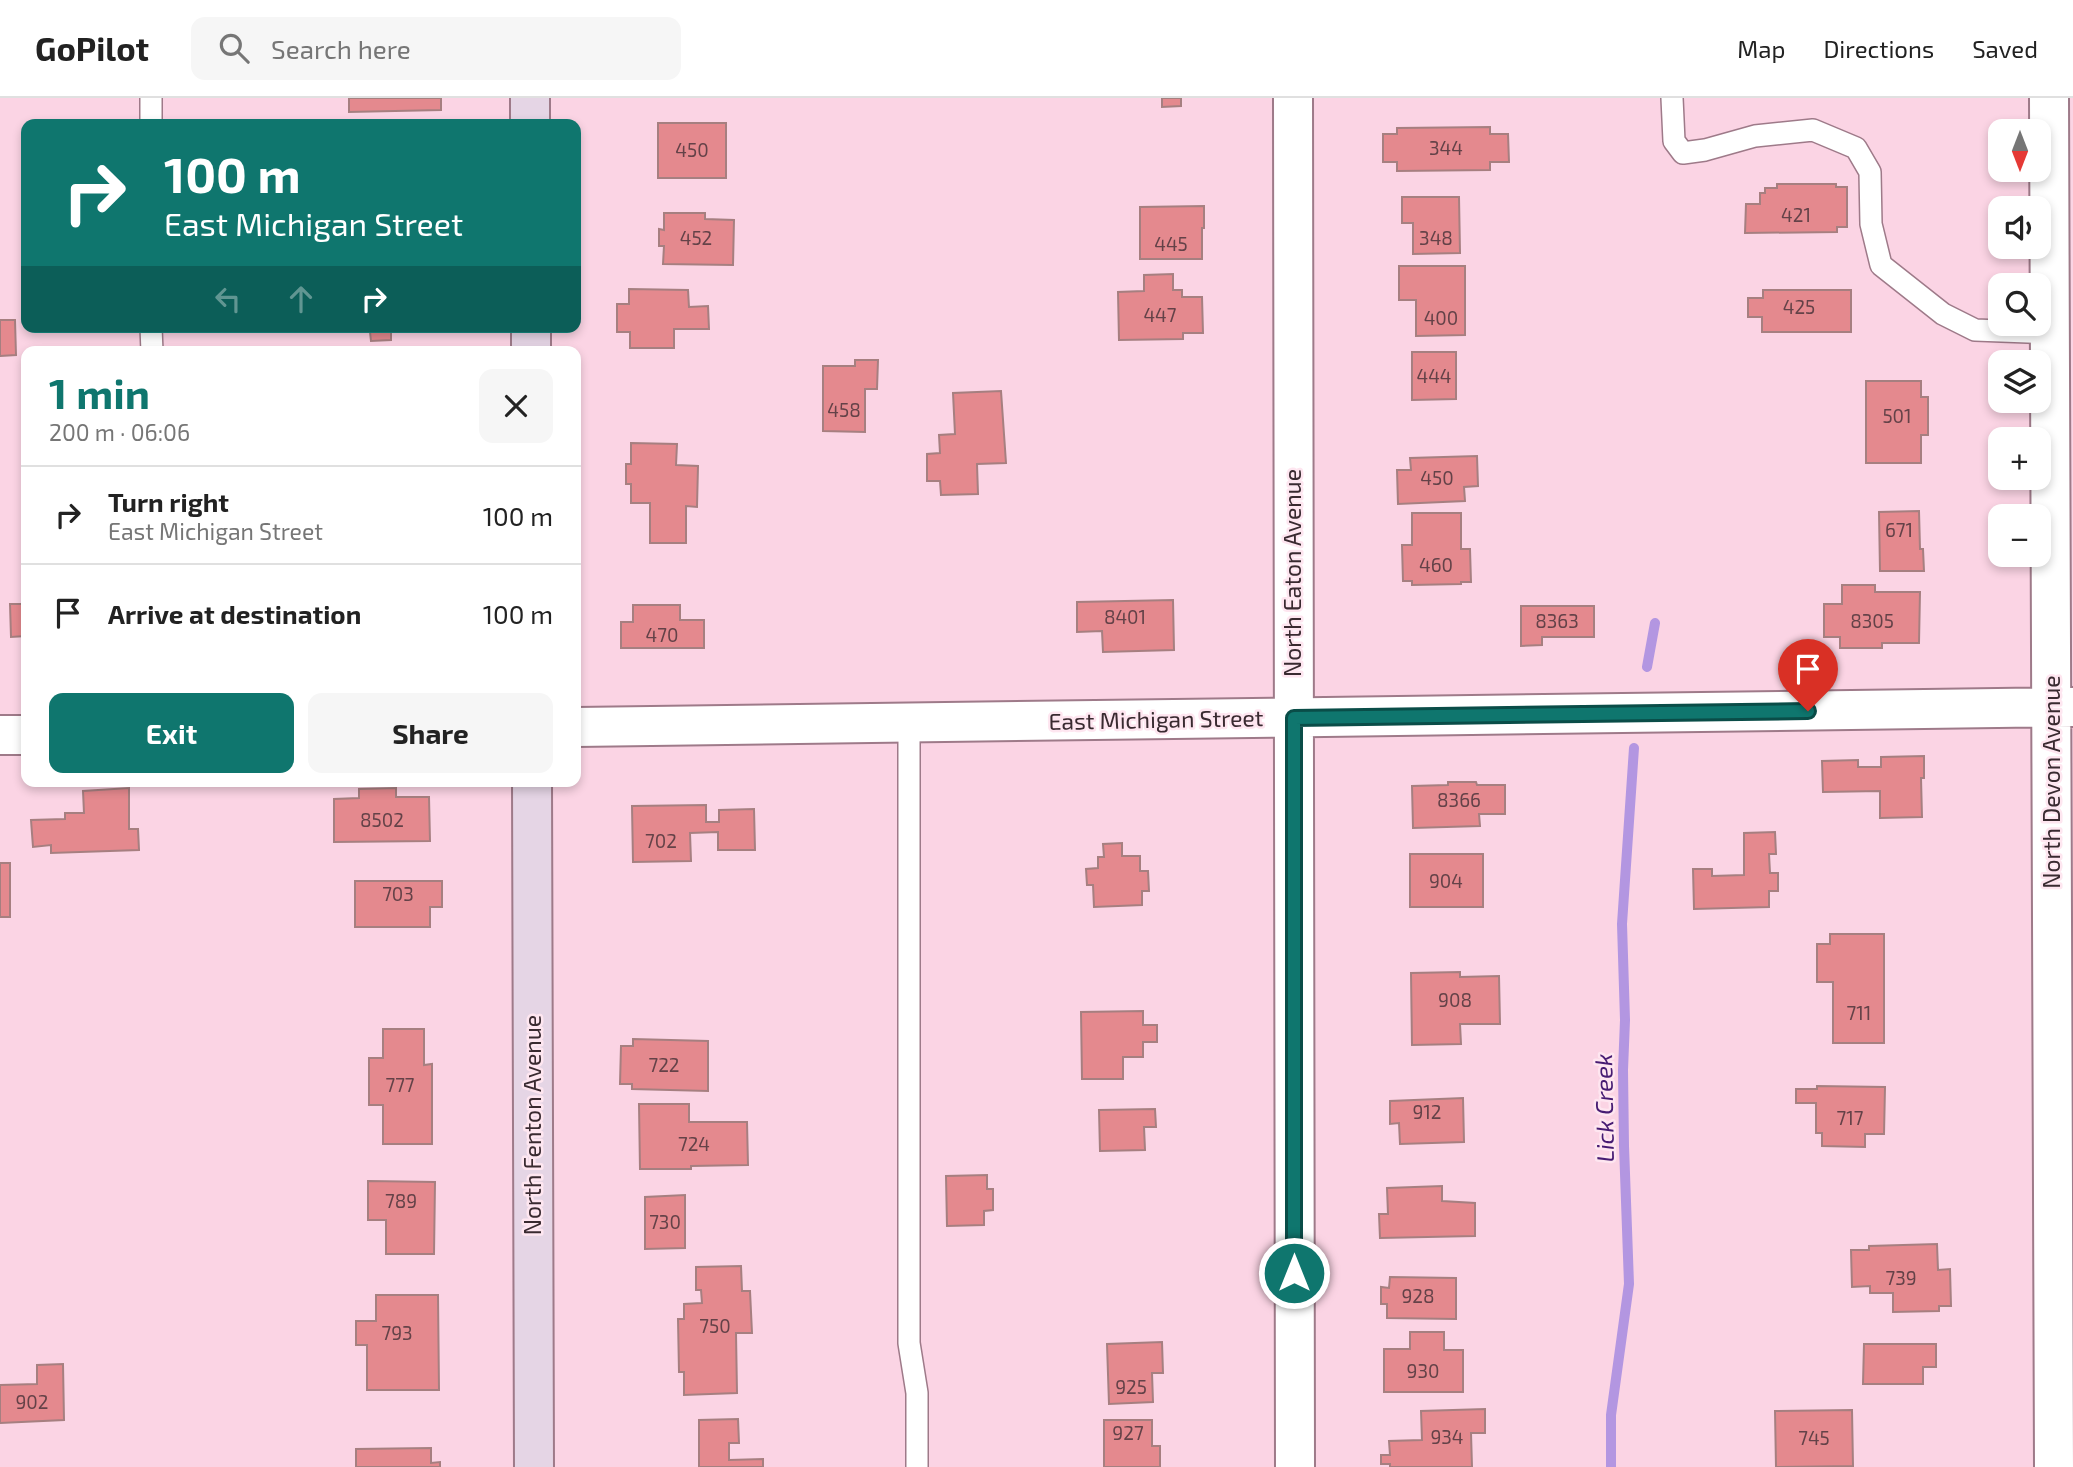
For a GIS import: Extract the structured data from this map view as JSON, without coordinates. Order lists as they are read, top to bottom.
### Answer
{
  "streets": {
    "street": [
      "North Eaton Avenue",
      "East Michigan Street",
      "North Devon Avenue",
      "North Fenton Avenue"
    ]
  },
  "crossings": [
    ["North Eaton Avenue", "East Michigan Street"],
    ["East Michigan Street", "North Devon Avenue"]
  ],
  "water": ["Lick Creek"],
  "house_numbers": [
    "344",
    "450",
    "421",
    "452",
    "348",
    "445",
    "425",
    "447",
    "400",
    "444",
    "458",
    "501",
    "450",
    "671",
    "460",
    "8401",
    "8363",
    "8305",
    "470",
    "8366",
    "8502",
    "702",
    "904",
    "703",
    "908",
    "711",
    "722",
    "777",
    "912",
    "717",
    "724",
    "789",
    "730",
    "739",
    "928",
    "750",
    "793",
    "930",
    "925",
    "902",
    "927",
    "934",
    "745"
  ],
  "north": "bottom",
  "page": {
    "header": "GoPilot",
    "search": "Search here",
    "nav": ["Map", "Directions", "Saved"],
    "map_buttons": ["+", "−"],
    "turn": ["100 m", "East Michigan Street"],
    "heading": ["1 min", "200 m · 06:06"],
    "list": [
      {
        "name": "Turn right",
        "note": "East Michigan Street",
        "value": "100 m"
      },
      {
        "name": "Arrive at destination",
        "value": "100 m"
      }
    ],
    "buttons": ["Exit", "Share"]
  }
}
